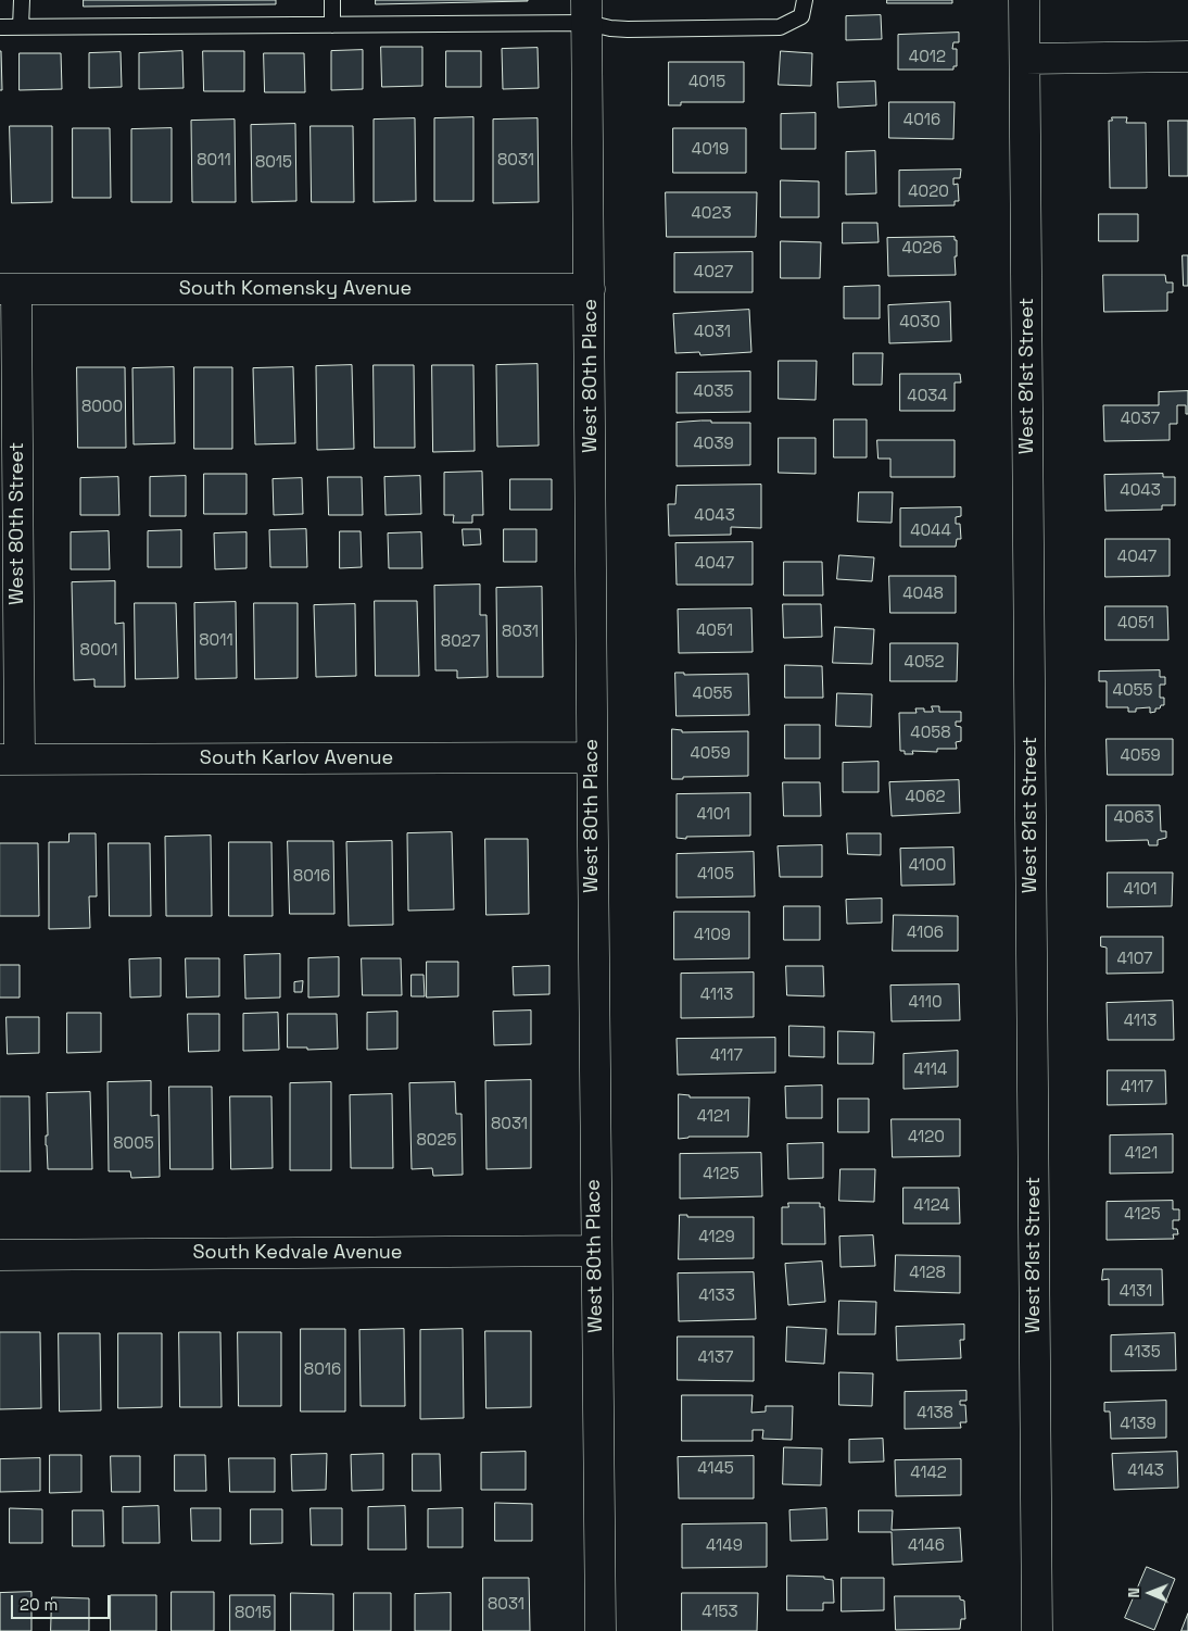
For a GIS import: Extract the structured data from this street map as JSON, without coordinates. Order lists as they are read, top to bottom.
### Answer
{
  "streets": {
    "street": [
      "South Komensky Avenue",
      "West 80th Place",
      "West 81st Street",
      "West 80th Street",
      "South Karlov Avenue",
      "South Kedvale Avenue"
    ]
  },
  "crossings": [
    ["South Komensky Avenue", "West 80th Place"],
    ["South Komensky Avenue", "West 80th Street"],
    ["West 80th Place", "South Karlov Avenue"],
    ["West 80th Place", "South Kedvale Avenue"],
    ["West 80th Street", "South Karlov Avenue"]
  ],
  "house_numbers": [
    "4012",
    "4015",
    "4016",
    "4019",
    "8011",
    "8031",
    "8015",
    "4020",
    "4023",
    "4026",
    "4027",
    "4030",
    "4031",
    "4035",
    "4034",
    "8000",
    "4037",
    "4039",
    "4043",
    "4043",
    "4044",
    "4047",
    "4047",
    "4048",
    "4051",
    "4051",
    "8031",
    "8011",
    "8027",
    "8001",
    "4052",
    "4055",
    "4055",
    "4058",
    "4059",
    "4059",
    "4062",
    "4101",
    "4063",
    "4100",
    "4105",
    "8016",
    "4101",
    "4106",
    "4109",
    "4107",
    "4113",
    "4110",
    "4113",
    "4117",
    "4114",
    "4117",
    "4121",
    "8031",
    "4120",
    "8025",
    "8005",
    "4121",
    "4125",
    "4124",
    "4125",
    "4129",
    "4128",
    "4131",
    "4133",
    "4135",
    "4137",
    "8016",
    "4138",
    "4139",
    "4145",
    "4143",
    "4142",
    "4149",
    "4146",
    "8031",
    "4153",
    "8015"
  ],
  "scale_bar": "20 m",
  "north": "left"
}
